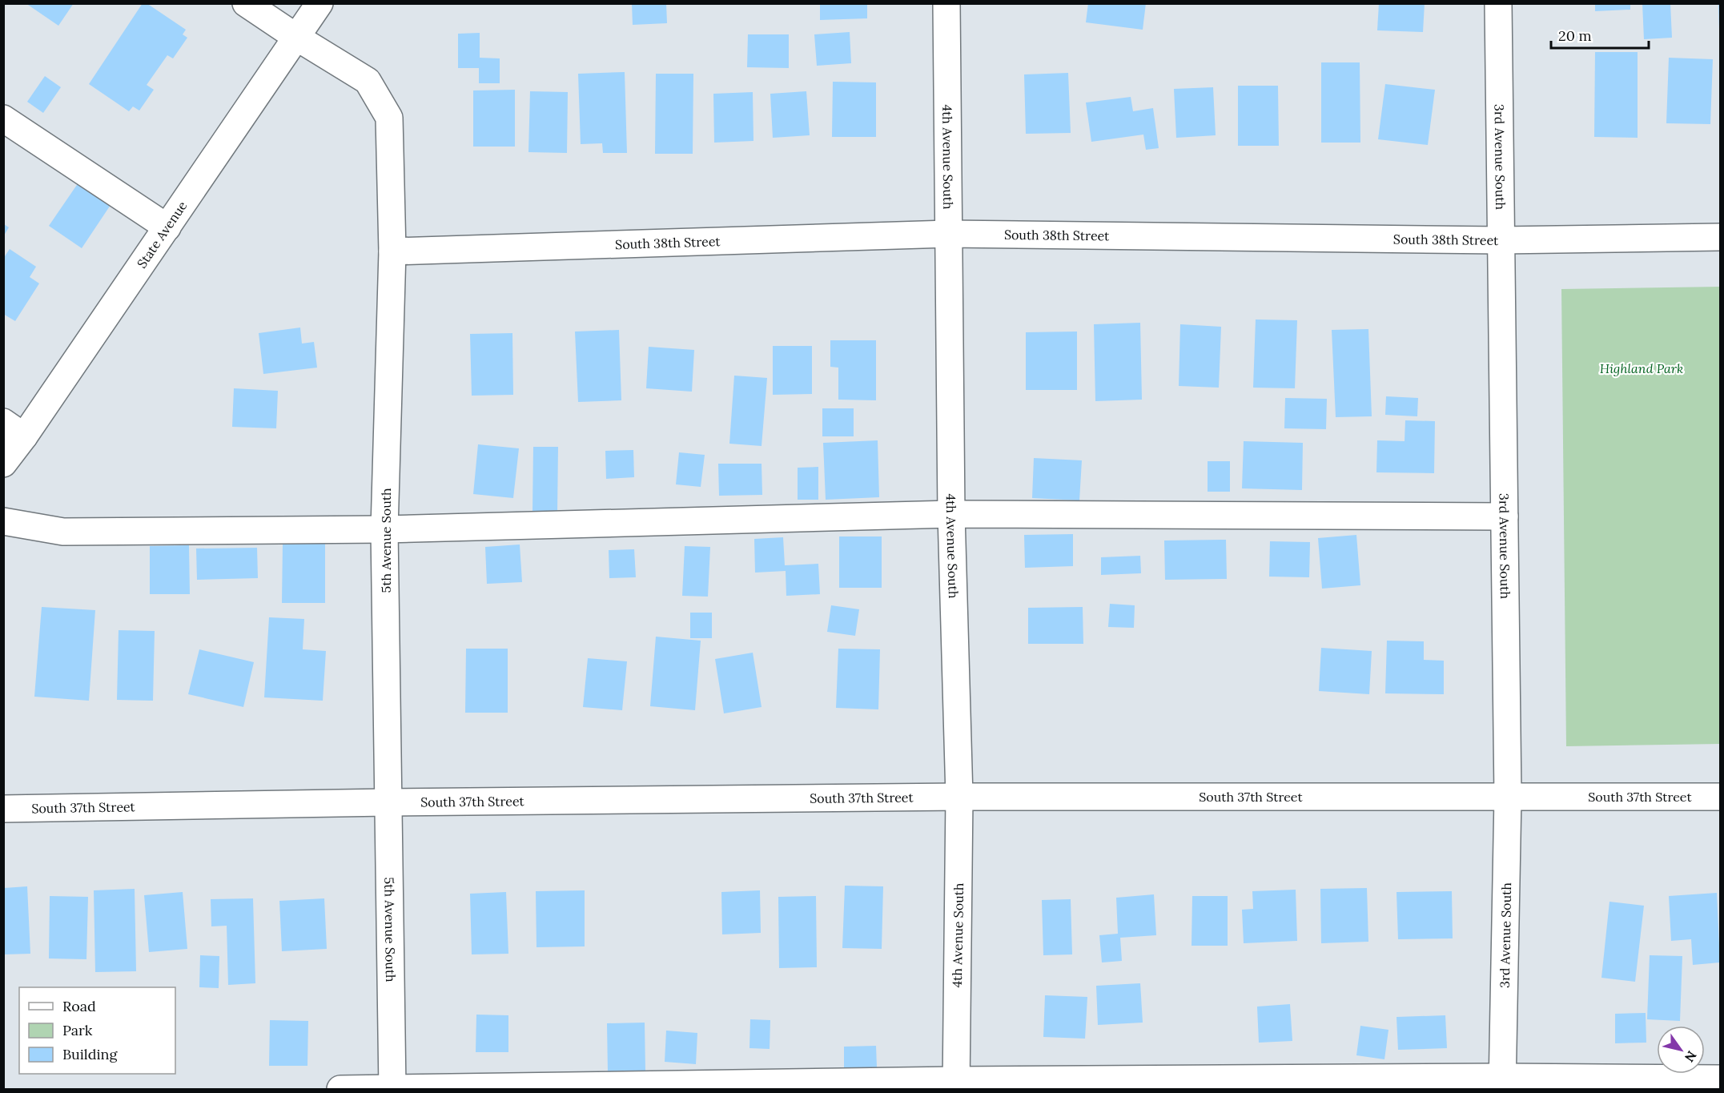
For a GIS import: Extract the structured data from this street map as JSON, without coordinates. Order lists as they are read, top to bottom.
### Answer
{
  "streets": {
    "street": [
      "4th Avenue South",
      "3rd Avenue South",
      "State Avenue",
      "South 38th Street",
      "5th Avenue South",
      "South 37th Street"
    ]
  },
  "crossings": [
    ["4th Avenue South", "South 38th Street"],
    ["4th Avenue South", "South 37th Street"],
    ["3rd Avenue South", "South 38th Street"],
    ["3rd Avenue South", "South 37th Street"],
    ["State Avenue", "5th Avenue South"],
    ["South 38th Street", "5th Avenue South"],
    ["5th Avenue South", "South 37th Street"]
  ],
  "parks": ["Highland Park"],
  "legend": ["Road", "Park", "Building"],
  "scale_bar": "20 m",
  "north": "bottom right"
}
